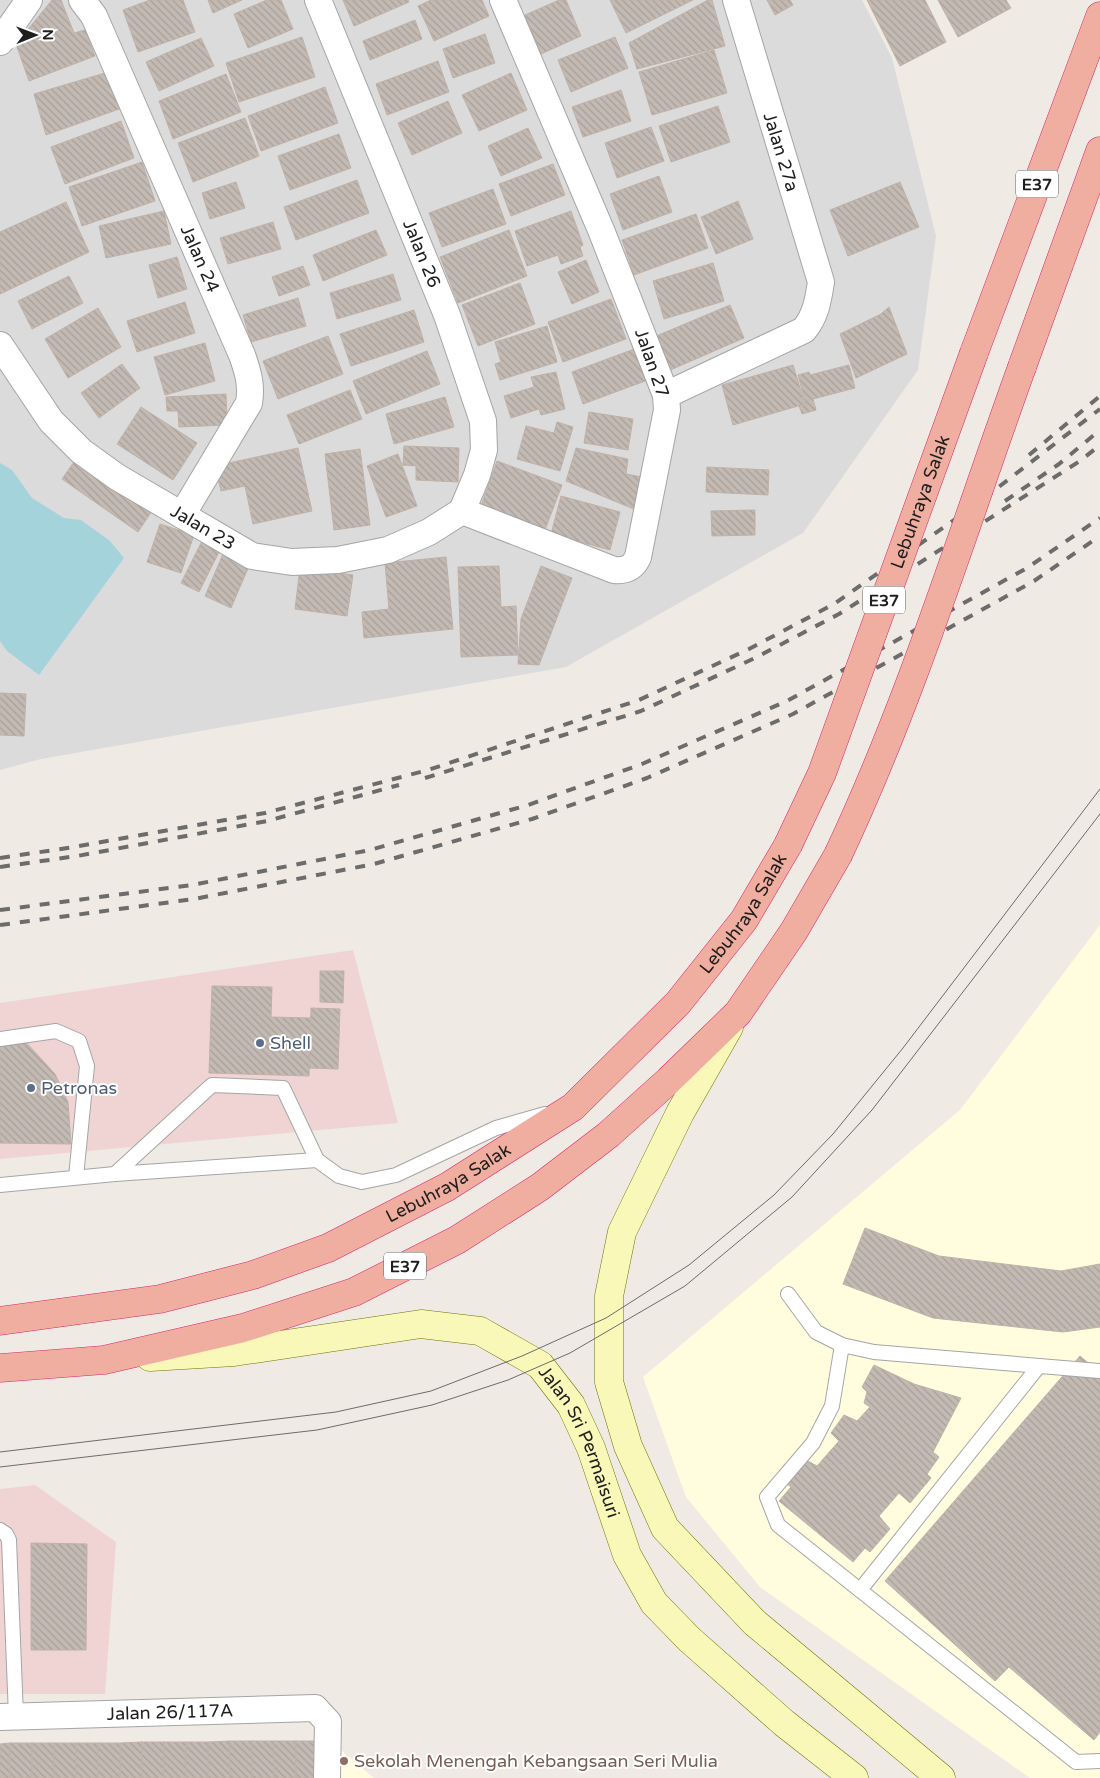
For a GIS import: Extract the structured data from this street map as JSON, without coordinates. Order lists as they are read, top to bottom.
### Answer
{
  "streets": {
    "highway": ["E37", "Lebuhraya Salak"],
    "main road": ["Jalan Sri Permaisuri"],
    "street": [
      "Jalan 27a",
      "Jalan 26",
      "Jalan 24",
      "Jalan 27",
      "Jalan 23",
      "Jalan 26/117A"
    ]
  },
  "crossings": [
    ["Jalan 27a", "Jalan 27"],
    ["E37", "Jalan Sri Permaisuri"],
    ["Jalan 26", "Jalan 27"],
    ["Jalan 26", "Jalan 23"],
    ["Jalan 24", "Jalan 23"],
    ["Jalan 27", "Jalan 23"]
  ],
  "places": ["Shell", "Petronas", "Sekolah Menengah Kebangsaan Seri Mulia"],
  "north": "right"
}
